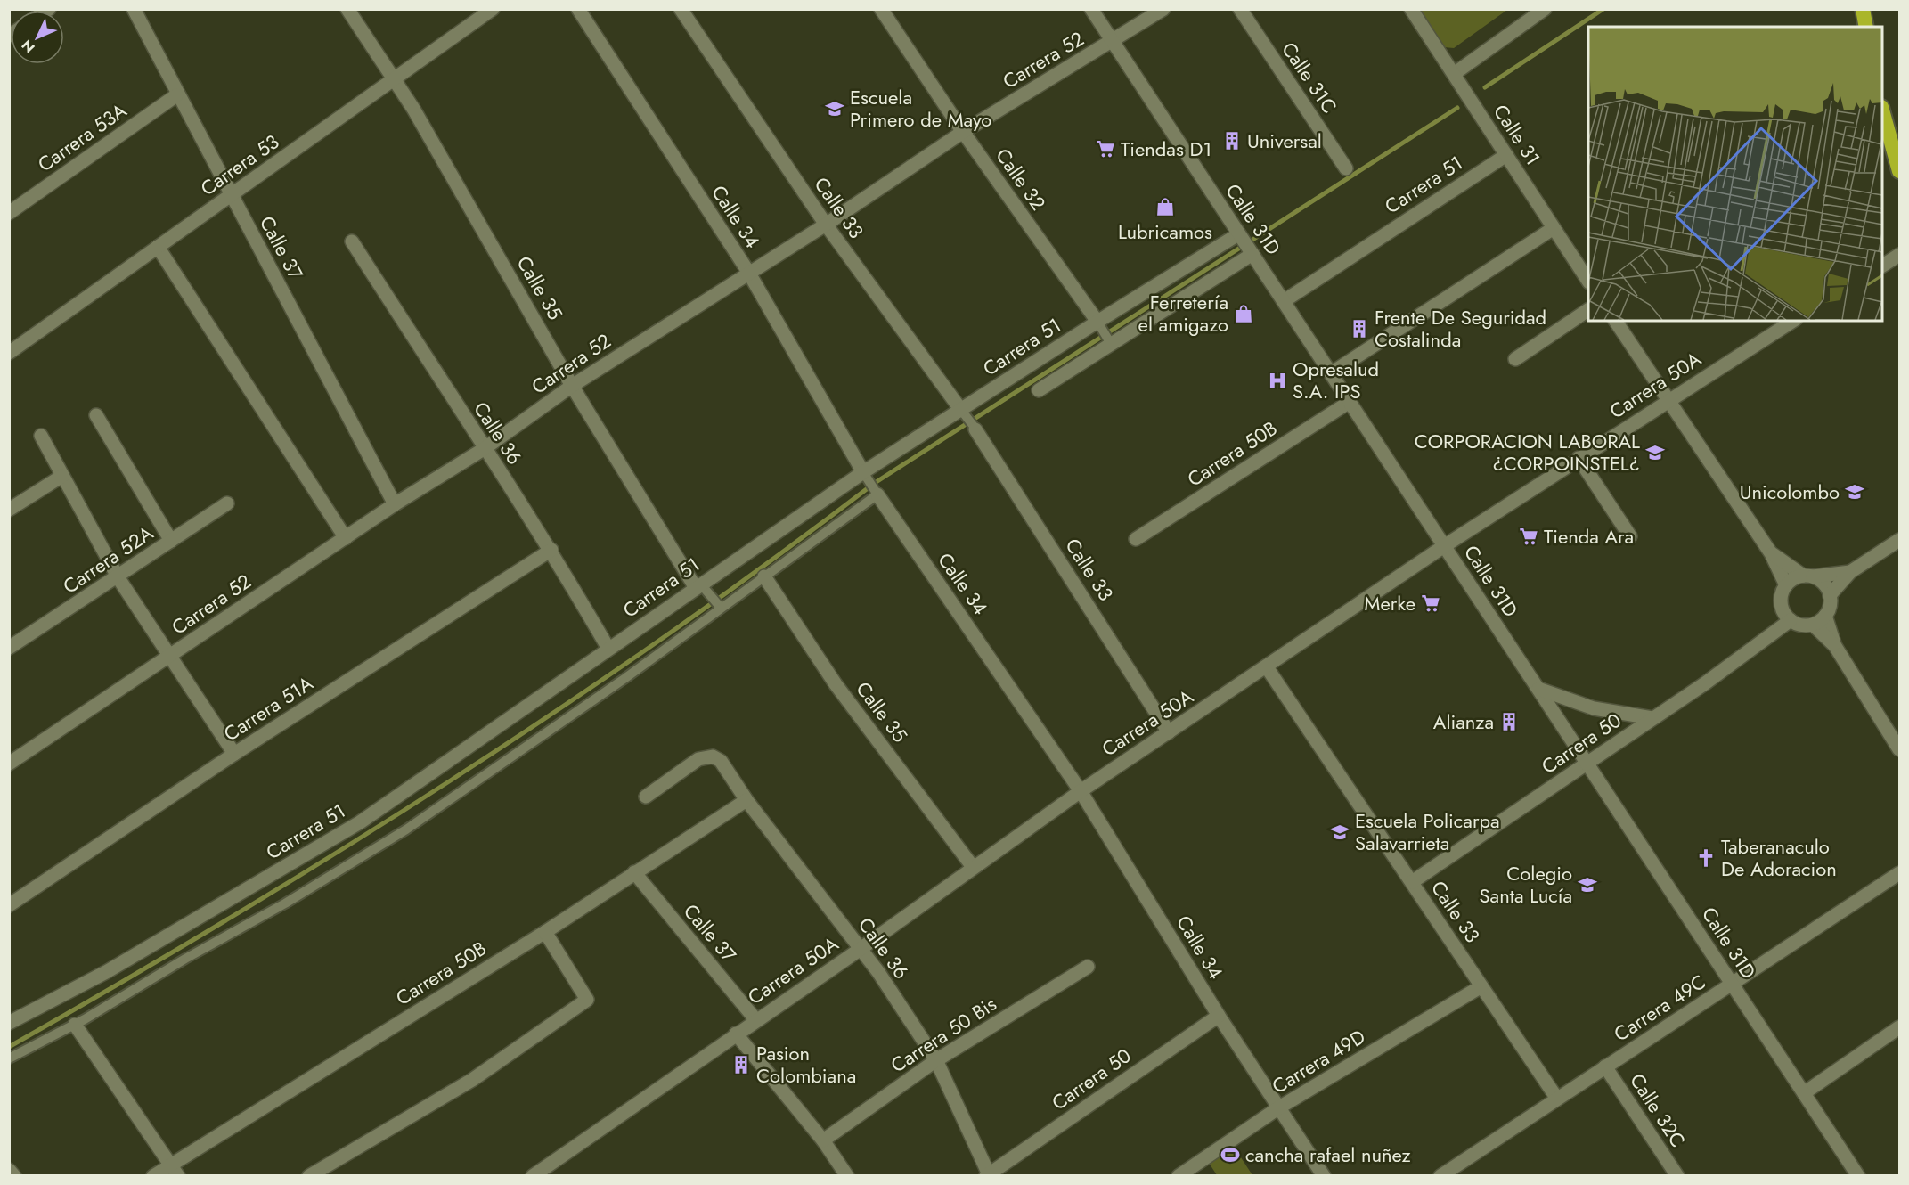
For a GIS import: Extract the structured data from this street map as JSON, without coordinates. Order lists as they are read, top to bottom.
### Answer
{
  "streets": {
    "street": [
      "Carrera 52",
      "Calle 31C",
      "Calle 31",
      "Carrera 53A",
      "Carrera 53",
      "Calle 32",
      "Carrera 51",
      "Calle 33",
      "Calle 34",
      "Calle 31D",
      "Calle 37",
      "Calle 35",
      "Carrera 50A",
      "Calle 36",
      "Carrera 50B",
      "Carrera 52A",
      "Carrera 51A",
      "Carrera 50",
      "Carrera 49C",
      "Carrera 50 Bis",
      "Carrera 49D",
      "Calle 32C"
    ]
  },
  "crossings": [
    ["Carrera 52", "Calle 32"],
    ["Carrera 52", "Calle 33"],
    ["Carrera 52", "Calle 34"],
    ["Carrera 52", "Calle 31D"],
    ["Carrera 52", "Calle 37"],
    ["Carrera 52", "Calle 35"],
    ["Carrera 52", "Calle 36"],
    ["Calle 31", "Carrera 51"],
    ["Carrera 53A", "Calle 37"],
    ["Carrera 53", "Calle 37"],
    ["Carrera 53", "Calle 35"],
    ["Calle 32", "Carrera 51"],
    ["Carrera 51", "Calle 33"],
    ["Carrera 51", "Calle 34"],
    ["Carrera 51", "Calle 31D"],
    ["Carrera 51", "Calle 35"],
    ["Carrera 51", "Calle 36"],
    ["Calle 33", "Carrera 50A"],
    ["Calle 33", "Carrera 50"],
    ["Calle 33", "Carrera 49C"],
    ["Calle 33", "Carrera 49D"],
    ["Calle 34", "Carrera 50A"],
    ["Calle 34", "Carrera 50"],
    ["Calle 34", "Carrera 49D"],
    ["Calle 31D", "Carrera 50A"],
    ["Calle 31D", "Carrera 50B"],
    ["Calle 31D", "Carrera 50"],
    ["Calle 31D", "Carrera 49C"],
    ["Calle 37", "Carrera 50A"],
    ["Calle 37", "Carrera 50B"],
    ["Calle 35", "Carrera 50A"],
    ["Carrera 50A", "Calle 36"],
    ["Calle 36", "Carrera 50B"],
    ["Calle 36", "Carrera 51A"],
    ["Calle 36", "Carrera 50"],
    ["Calle 36", "Carrera 50 Bis"],
    ["Carrera 49C", "Calle 32C"]
  ],
  "places": {
    "school or university": [
      "Escuela Primero de Mayo",
      "CORPORACION LABORAL ¿CORPOINSTEL¿",
      "Unicolombo",
      "Escuela Policarpa Salavarrieta",
      "Colegio Santa Lucía"
    ],
    "building": [
      "Universal",
      "Frente De Seguridad Costalinda",
      "Alianza",
      "Pasion Colombiana"
    ],
    "supermarket": ["Tiendas D1", "Tienda Ara", "Merke"],
    "shop": ["Lubricamos", "Ferretería el amigazo"],
    "hospital": ["Opresalud S.A. IPS"],
    "church": ["Taberanaculo De Adoracion"],
    "sports": ["cancha rafael nuñez"]
  },
  "north": "bottom left"
}
